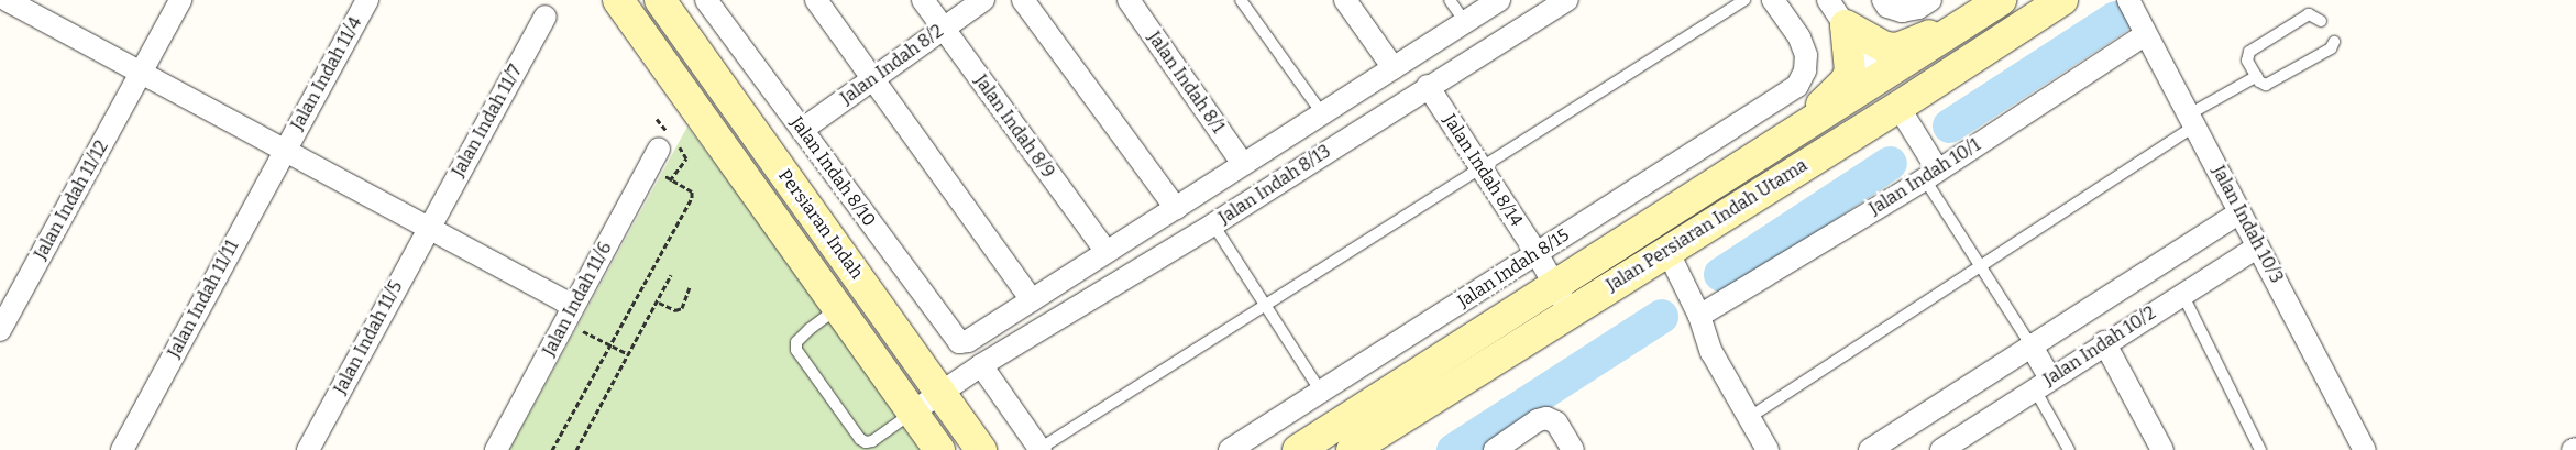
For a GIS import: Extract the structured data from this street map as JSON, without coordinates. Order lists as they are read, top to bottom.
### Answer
{
  "streets": {
    "main road": ["Persiaran Indah", "Jalan Persiaran Indah Utama"],
    "street": [
      "Jalan Indah 8/2",
      "Jalan Indah 11/4",
      "Jalan Indah 8/1",
      "Jalan Indah 11/7",
      "Jalan Indah 8/9",
      "Jalan Indah 8/14",
      "Jalan Indah 8/10",
      "Jalan Indah 10/1",
      "Jalan Indah 8/13",
      "Jalan Indah 11/12",
      "Jalan Indah 10/3",
      "Jalan Indah 8/15",
      "Jalan Indah 11/11",
      "Jalan Indah 11/6",
      "Jalan Indah 11/5",
      "Jalan Indah 10/2"
    ]
  },
  "crossings": [
    ["Jalan Indah 8/2", "Jalan Indah 8/9"],
    ["Jalan Indah 8/2", "Jalan Indah 8/10"],
    ["Jalan Indah 11/4", "Jalan Indah 11/11"],
    ["Jalan Indah 11/7", "Jalan Indah 11/5"],
    ["Jalan Indah 8/14", "Jalan Indah 8/13"],
    ["Jalan Indah 8/14", "Jalan Persiaran Indah Utama"],
    ["Jalan Indah 8/14", "Jalan Indah 8/15"],
    ["Jalan Indah 10/1", "Jalan Indah 10/3"],
    ["Jalan Indah 8/13", "Persiaran Indah"],
    ["Jalan Indah 10/3", "Jalan Indah 10/2"]
  ]
}
